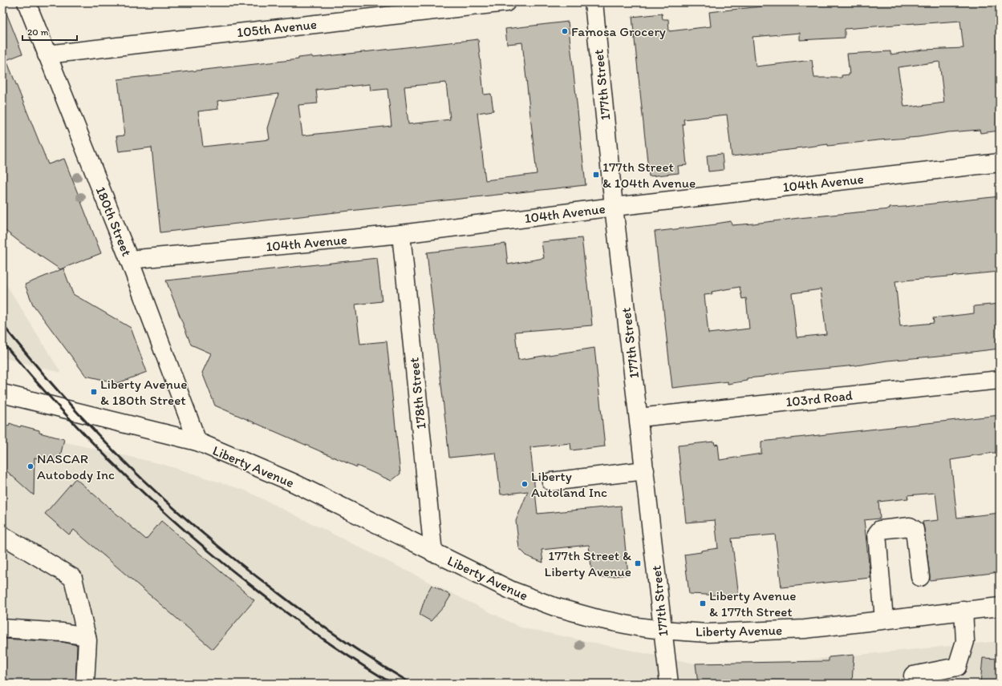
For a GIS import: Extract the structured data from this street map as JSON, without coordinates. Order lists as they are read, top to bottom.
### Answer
{
  "streets": {
    "street": [
      "105th Avenue",
      "177th Street",
      "104th Avenue",
      "180th Street",
      "178th Street",
      "103rd Road",
      "Liberty Avenue"
    ]
  },
  "crossings": [
    ["105th Avenue", "180th Street"],
    ["177th Street", "104th Avenue"],
    ["177th Street", "103rd Road"],
    ["177th Street", "Liberty Avenue"],
    ["104th Avenue", "180th Street"],
    ["104th Avenue", "178th Street"],
    ["180th Street", "Liberty Avenue"],
    ["178th Street", "Liberty Avenue"]
  ],
  "places": {
    "other": ["Famosa Grocery", "NASCAR Autobody Inc", "Liberty Autoland Inc"],
    "transit": [
      "177th Street & 104th Avenue",
      "Liberty Avenue & 180th Street",
      "177th Street & Liberty Avenue",
      "Liberty Avenue & 177th Street"
    ]
  },
  "scale_bar": "20 m"
}
